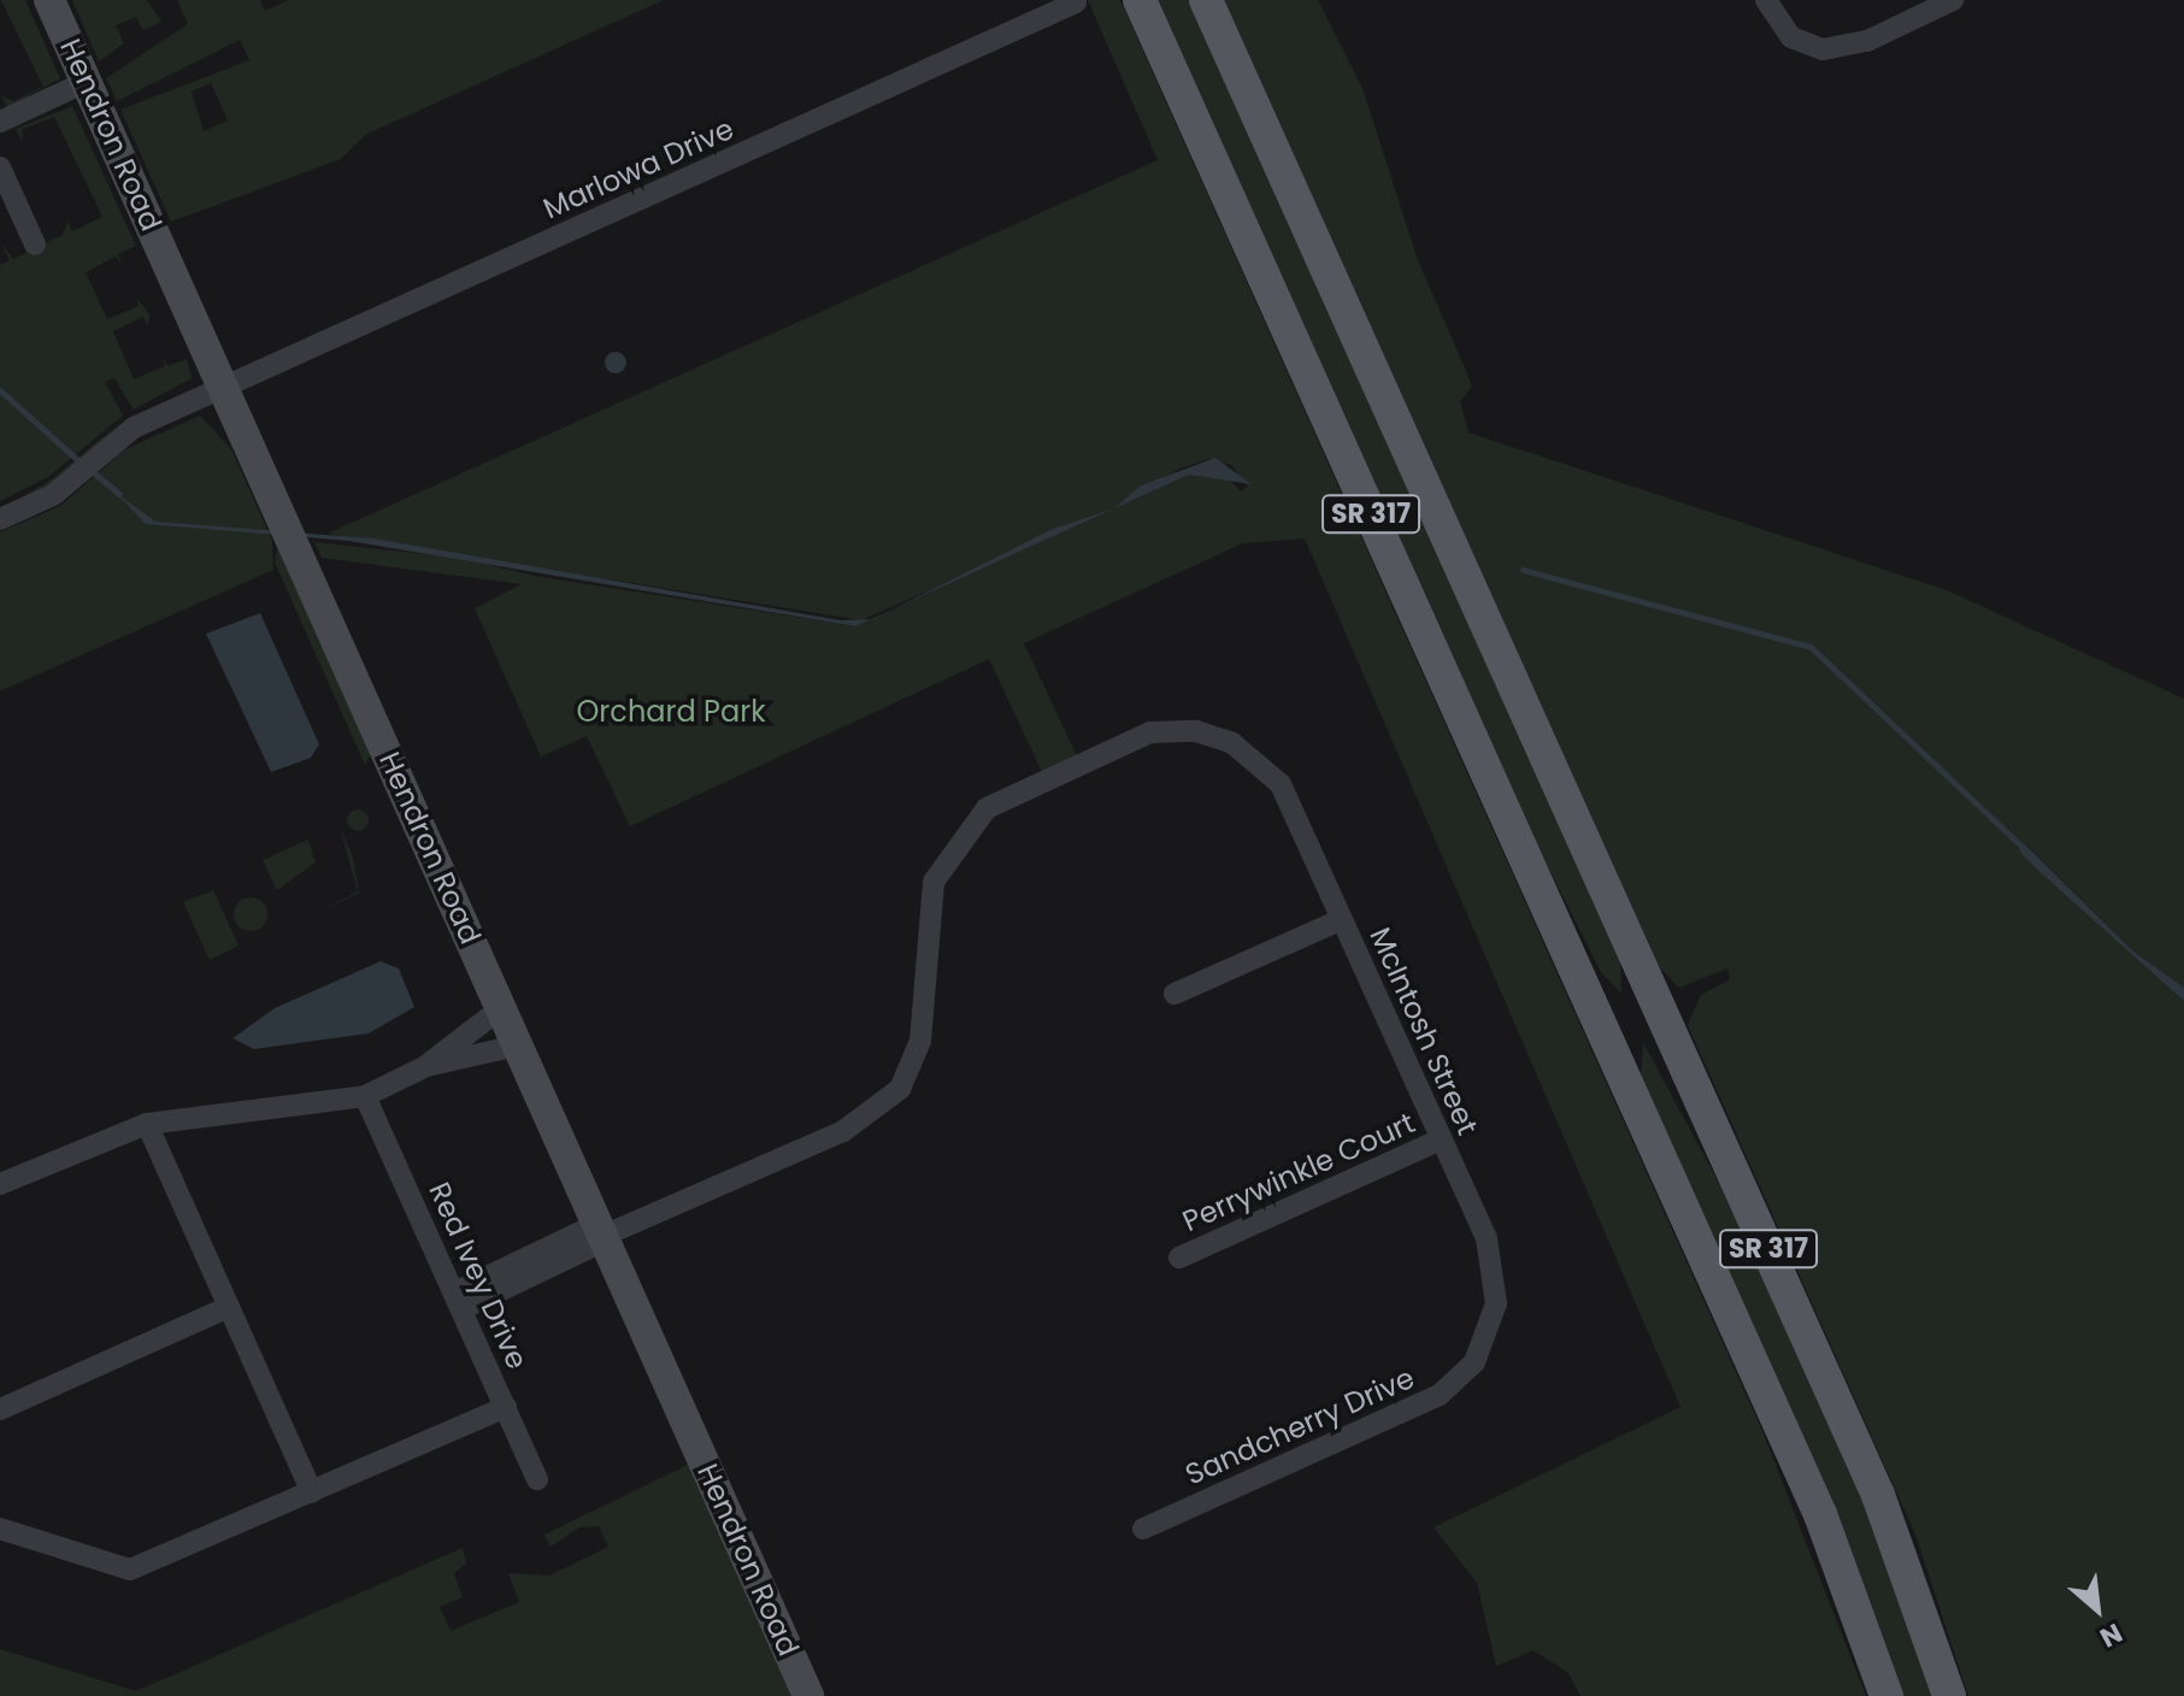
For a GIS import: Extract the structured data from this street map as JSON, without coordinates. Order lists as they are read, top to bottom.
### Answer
{
  "streets": {
    "main road": ["SR 317"],
    "street": [
      "Hendron Road",
      "Marlowa Drive",
      "McIntosh Street",
      "Perrywinkle Court",
      "Red Ivey Drive",
      "Sandcherry Drive"
    ]
  },
  "crossings": [
    ["Hendron Road", "Marlowa Drive"],
    ["Hendron Road", "McIntosh Street"],
    ["McIntosh Street", "Perrywinkle Court"],
    ["McIntosh Street", "Sandcherry Drive"]
  ],
  "parks": ["Orchard Park"],
  "north": "bottom right"
}
